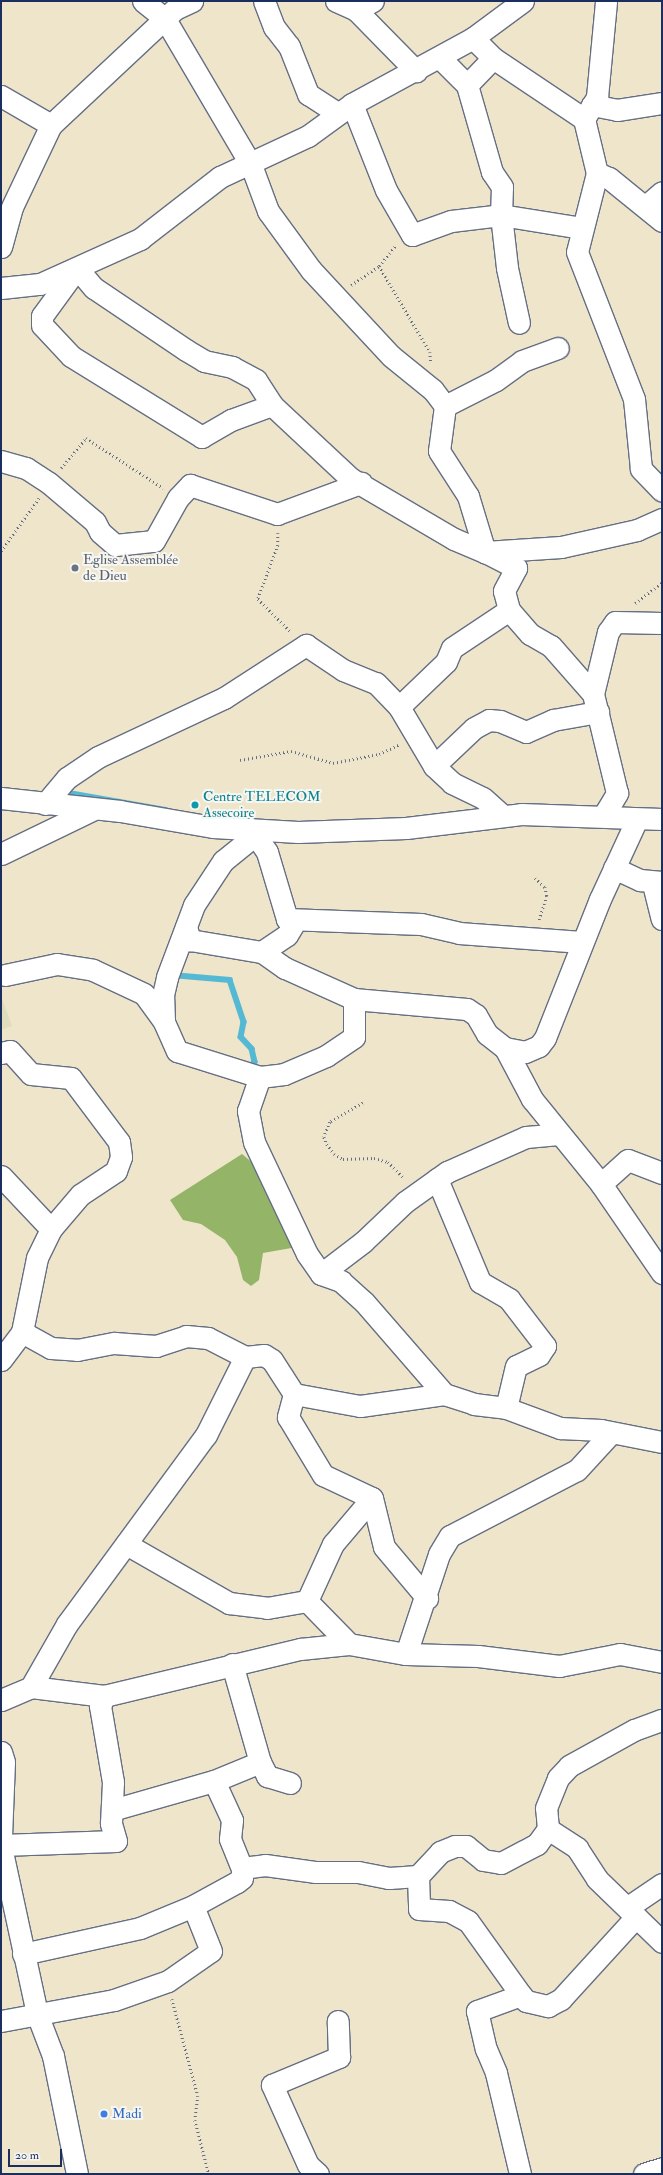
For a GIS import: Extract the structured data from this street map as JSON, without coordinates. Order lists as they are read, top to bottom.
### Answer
{
  "places": ["Eglise Assemblée de Dieu", "Centre TELECOM Assecoire", "Madi"],
  "scale_bar": "20 m"
}
